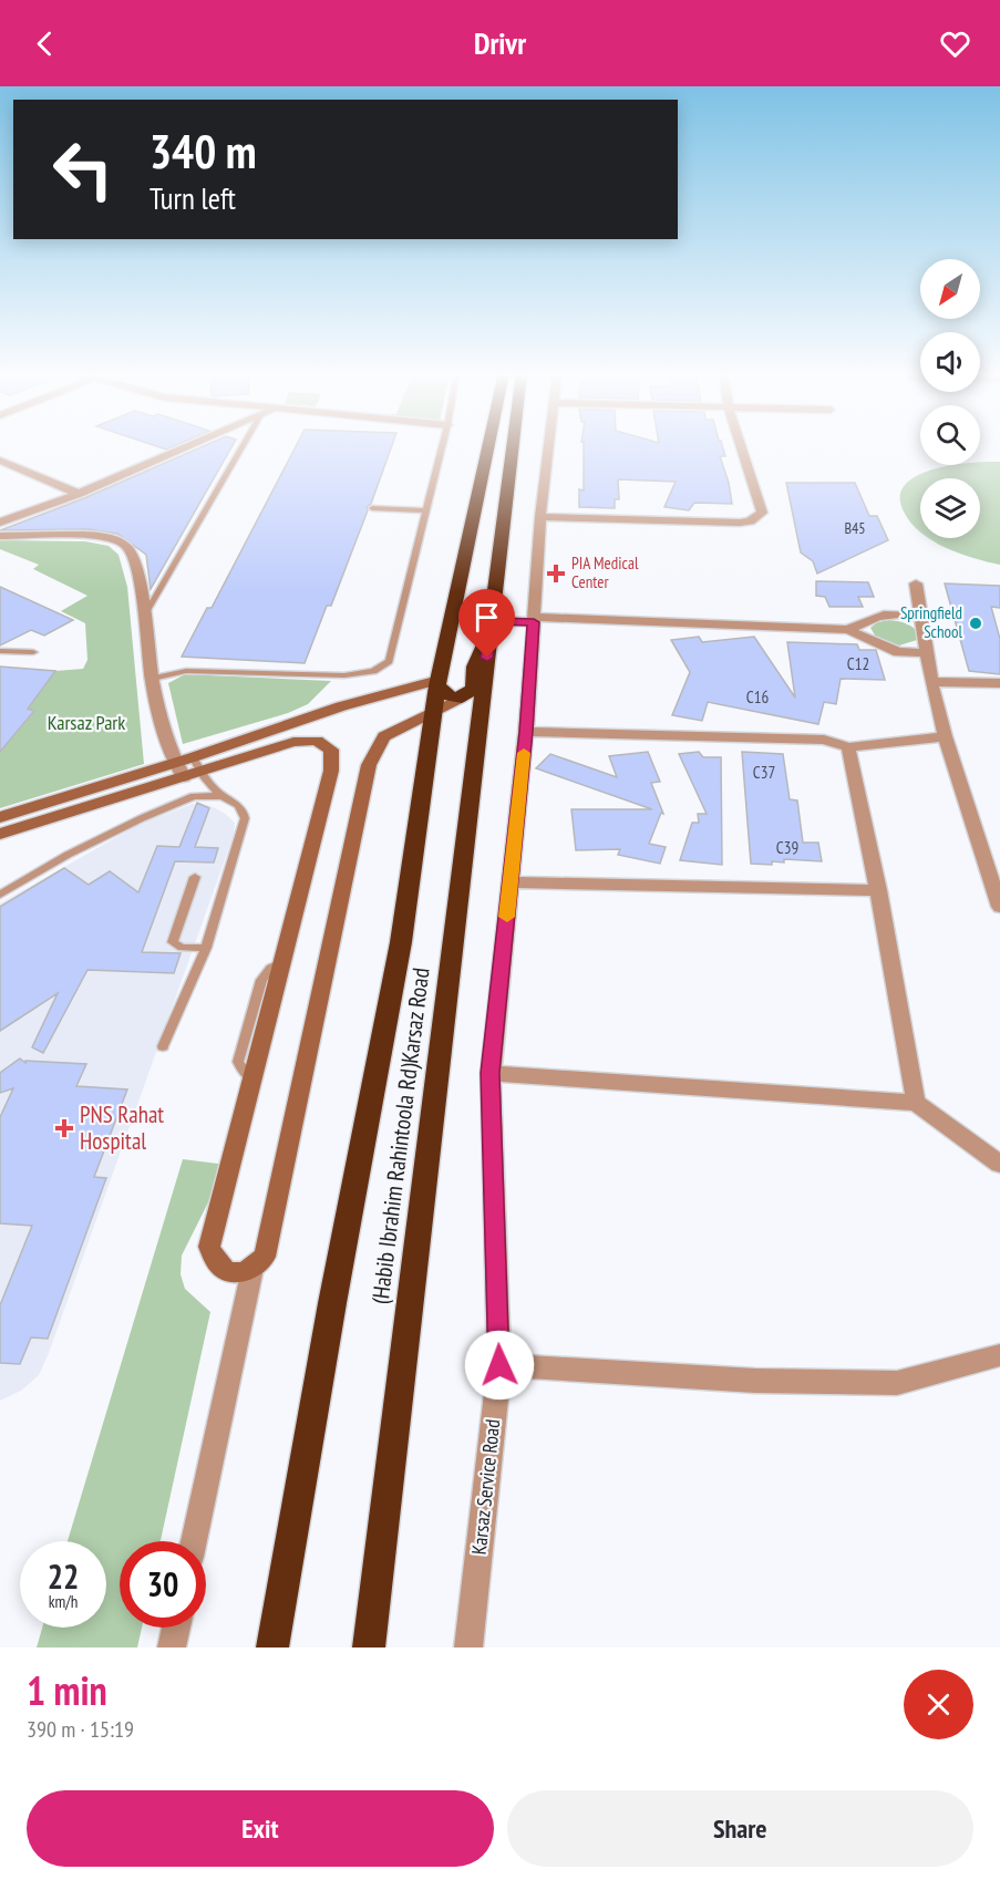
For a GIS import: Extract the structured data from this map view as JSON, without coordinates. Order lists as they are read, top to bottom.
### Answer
{
  "streets": {
    "highway": ["(Habib Ibrahim Rahintoola Rd)Karsaz Road"],
    "street": ["Karsaz Service Road"]
  },
  "parks": ["Karsaz Park"],
  "places": {
    "health": ["PIA Medical Center", "PNS Rahat Hospital"],
    "other": ["Springfield School"]
  },
  "house_numbers": [
    "B45",
    "C12",
    "C16",
    "C37",
    "C39"
  ],
  "north": "bottom left",
  "page": {
    "header": "Drivr",
    "turn": ["340 m", "Turn left"],
    "speed": "22 km/h",
    "limit": "30",
    "heading": ["1 min", "390 m · 15:19"],
    "buttons": ["Exit", "Share"]
  }
}
